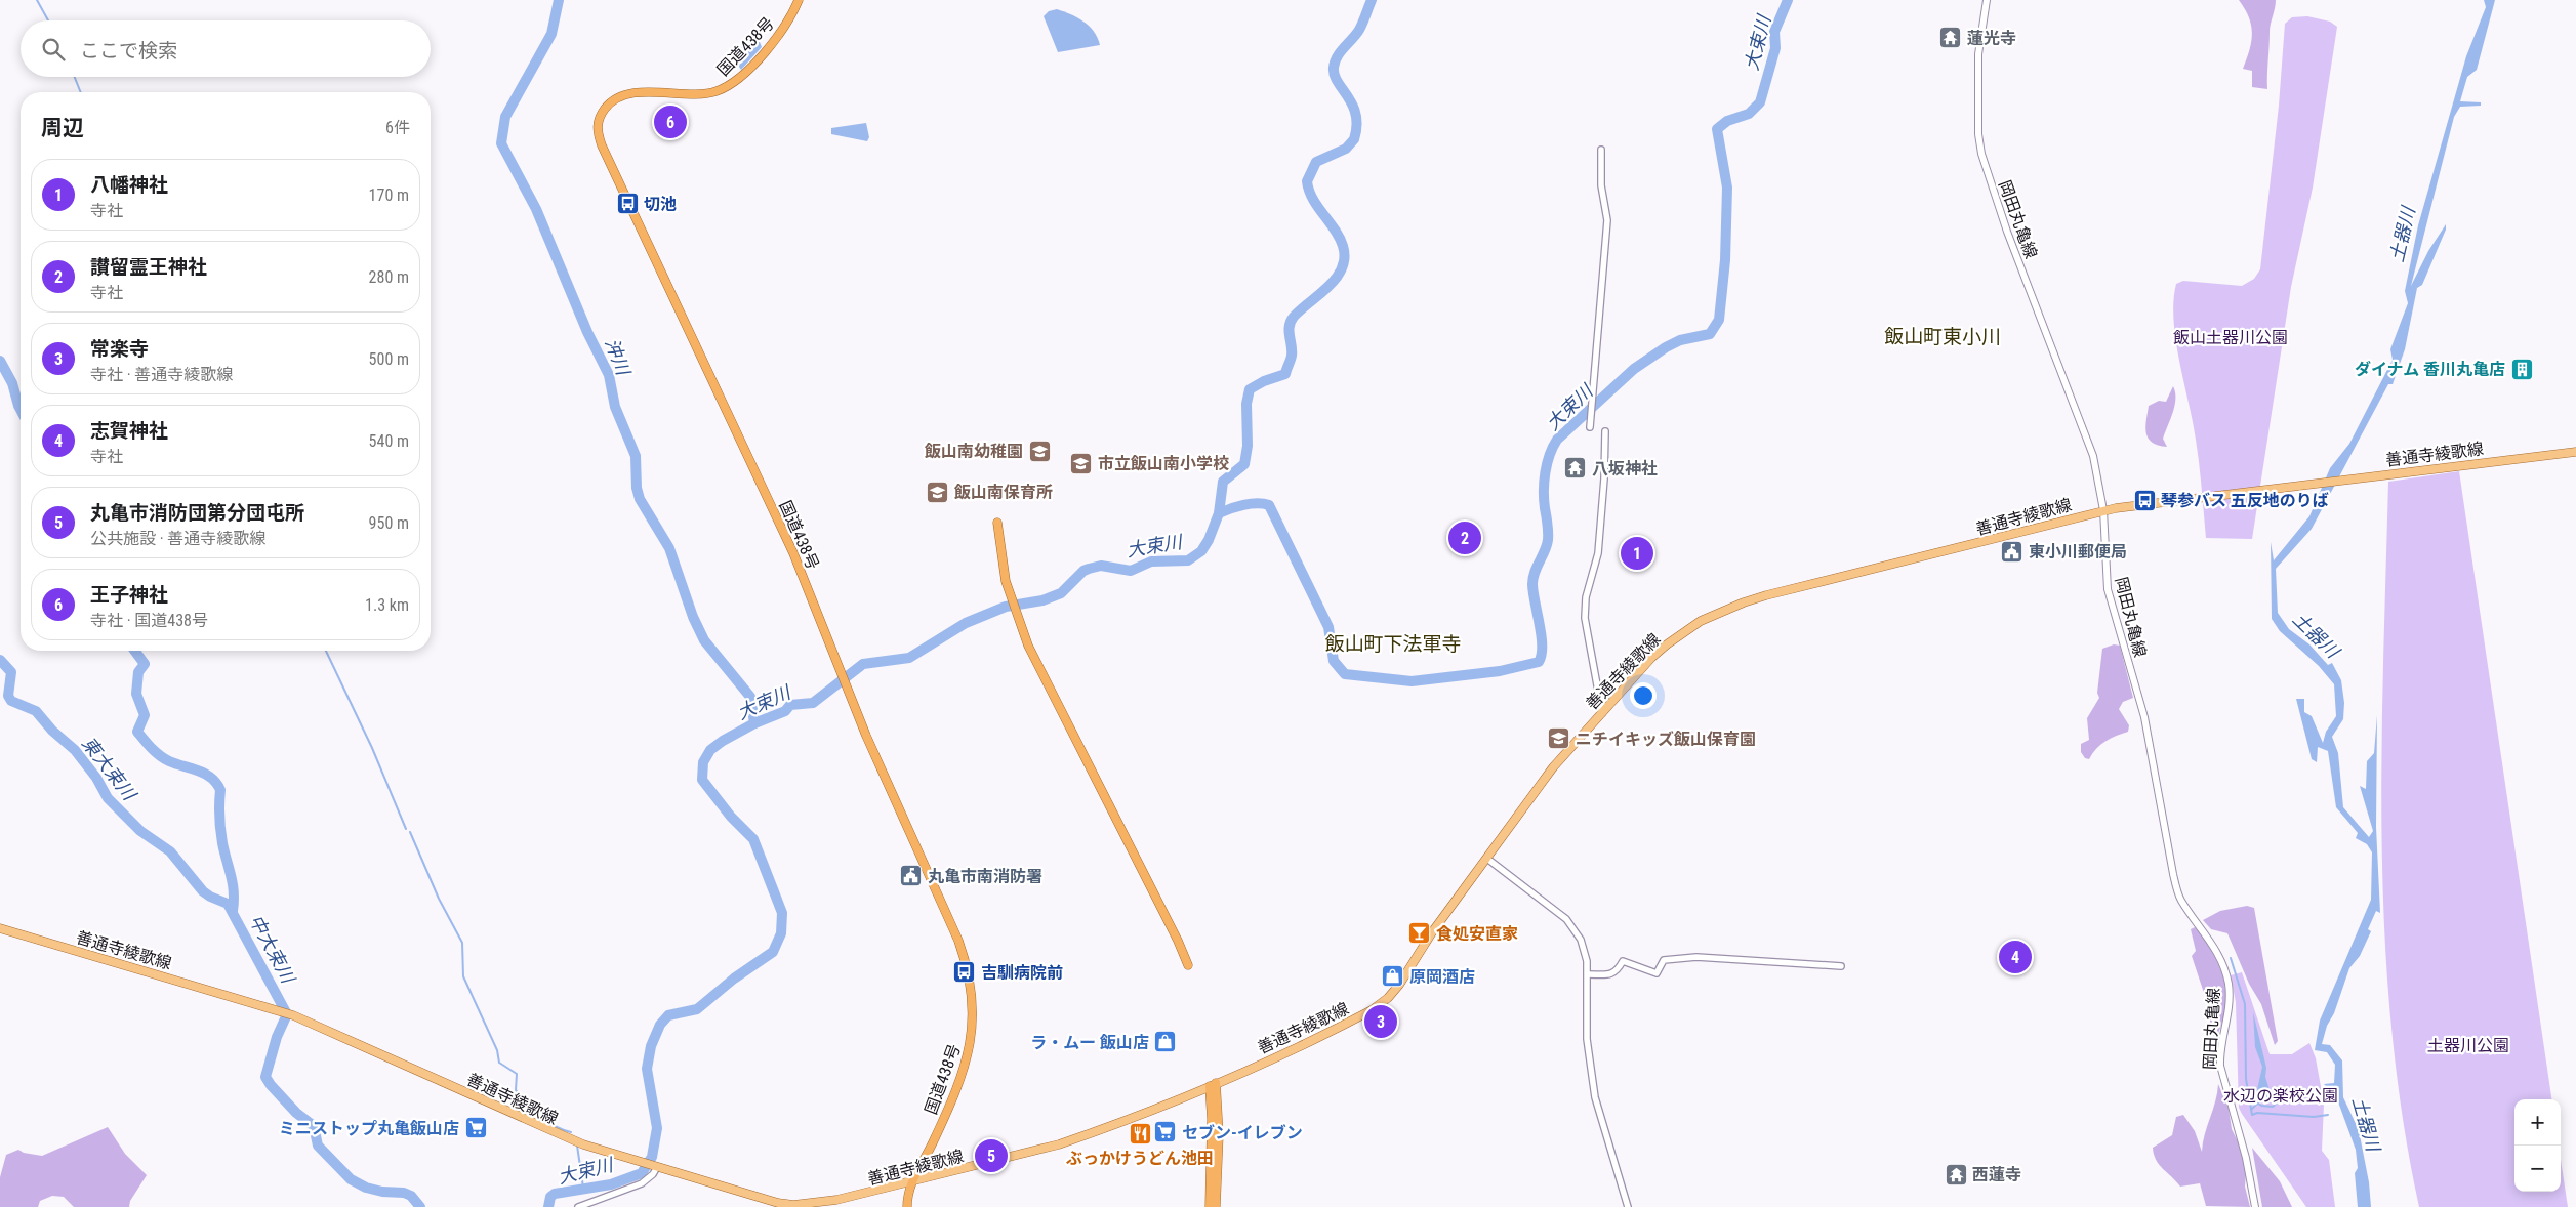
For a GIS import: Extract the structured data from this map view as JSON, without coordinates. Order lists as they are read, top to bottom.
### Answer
{
  "streets": {
    "highway": ["国道438号"],
    "main road": ["岡田丸亀線", "善通寺綾歌線"]
  },
  "crossings": [
    ["国道438号", "善通寺綾歌線"],
    ["岡田丸亀線", "善通寺綾歌線"]
  ],
  "districts": ["飯山町東小川", "飯山町下法軍寺"],
  "water": [
    "大束川",
    "土器川",
    "沖川",
    "東大束川",
    "中大束川"
  ],
  "parks": ["飯山土器川公園", "土器川公園", "水辺の楽校公園"],
  "places": {
    "temple": ["蓮光寺", "八坂神社", "西蓮寺"],
    "bus stop": ["切池", "琴参バス 五反地のりば", "吉馴病院前"],
    "building": ["ダイナム 香川丸亀店"],
    "school or university": [
      "飯山南幼稚園",
      "市立飯山南小学校",
      "飯山南保育所",
      "ニチイキッズ飯山保育園"
    ],
    "public building": ["東小川郵便局", "丸亀市南消防署"],
    "bar": ["食処安直家"],
    "shop": ["原岡酒店", "ラ・ムー 飯山店"],
    "supermarket": ["ミニストップ丸亀飯山店", "セブン-イレブン"],
    "restaurant": ["ぶっかけうどん池田"]
  },
  "page": {
    "search": "ここで検索",
    "heading": ["周辺", "6件"],
    "pins": [
      "6",
      "2",
      "1",
      "4",
      "3",
      "5"
    ],
    "list": [
      {
        "mark": "1",
        "name": "八幡神社",
        "note": "寺社",
        "value": "170 m"
      },
      {
        "mark": "2",
        "name": "讃留霊王神社",
        "note": "寺社",
        "value": "280 m"
      },
      {
        "mark": "3",
        "name": "常楽寺",
        "note": "寺社 · 善通寺綾歌線",
        "value": "500 m"
      },
      {
        "mark": "4",
        "name": "志賀神社",
        "note": "寺社",
        "value": "540 m"
      },
      {
        "mark": "5",
        "name": "丸亀市消防団第分団屯所",
        "note": "公共施設 · 善通寺綾歌線",
        "value": "950 m"
      },
      {
        "mark": "6",
        "name": "王子神社",
        "note": "寺社 · 国道438号",
        "value": "1.3 km"
      }
    ],
    "map_buttons": ["+", "−"]
  }
}
